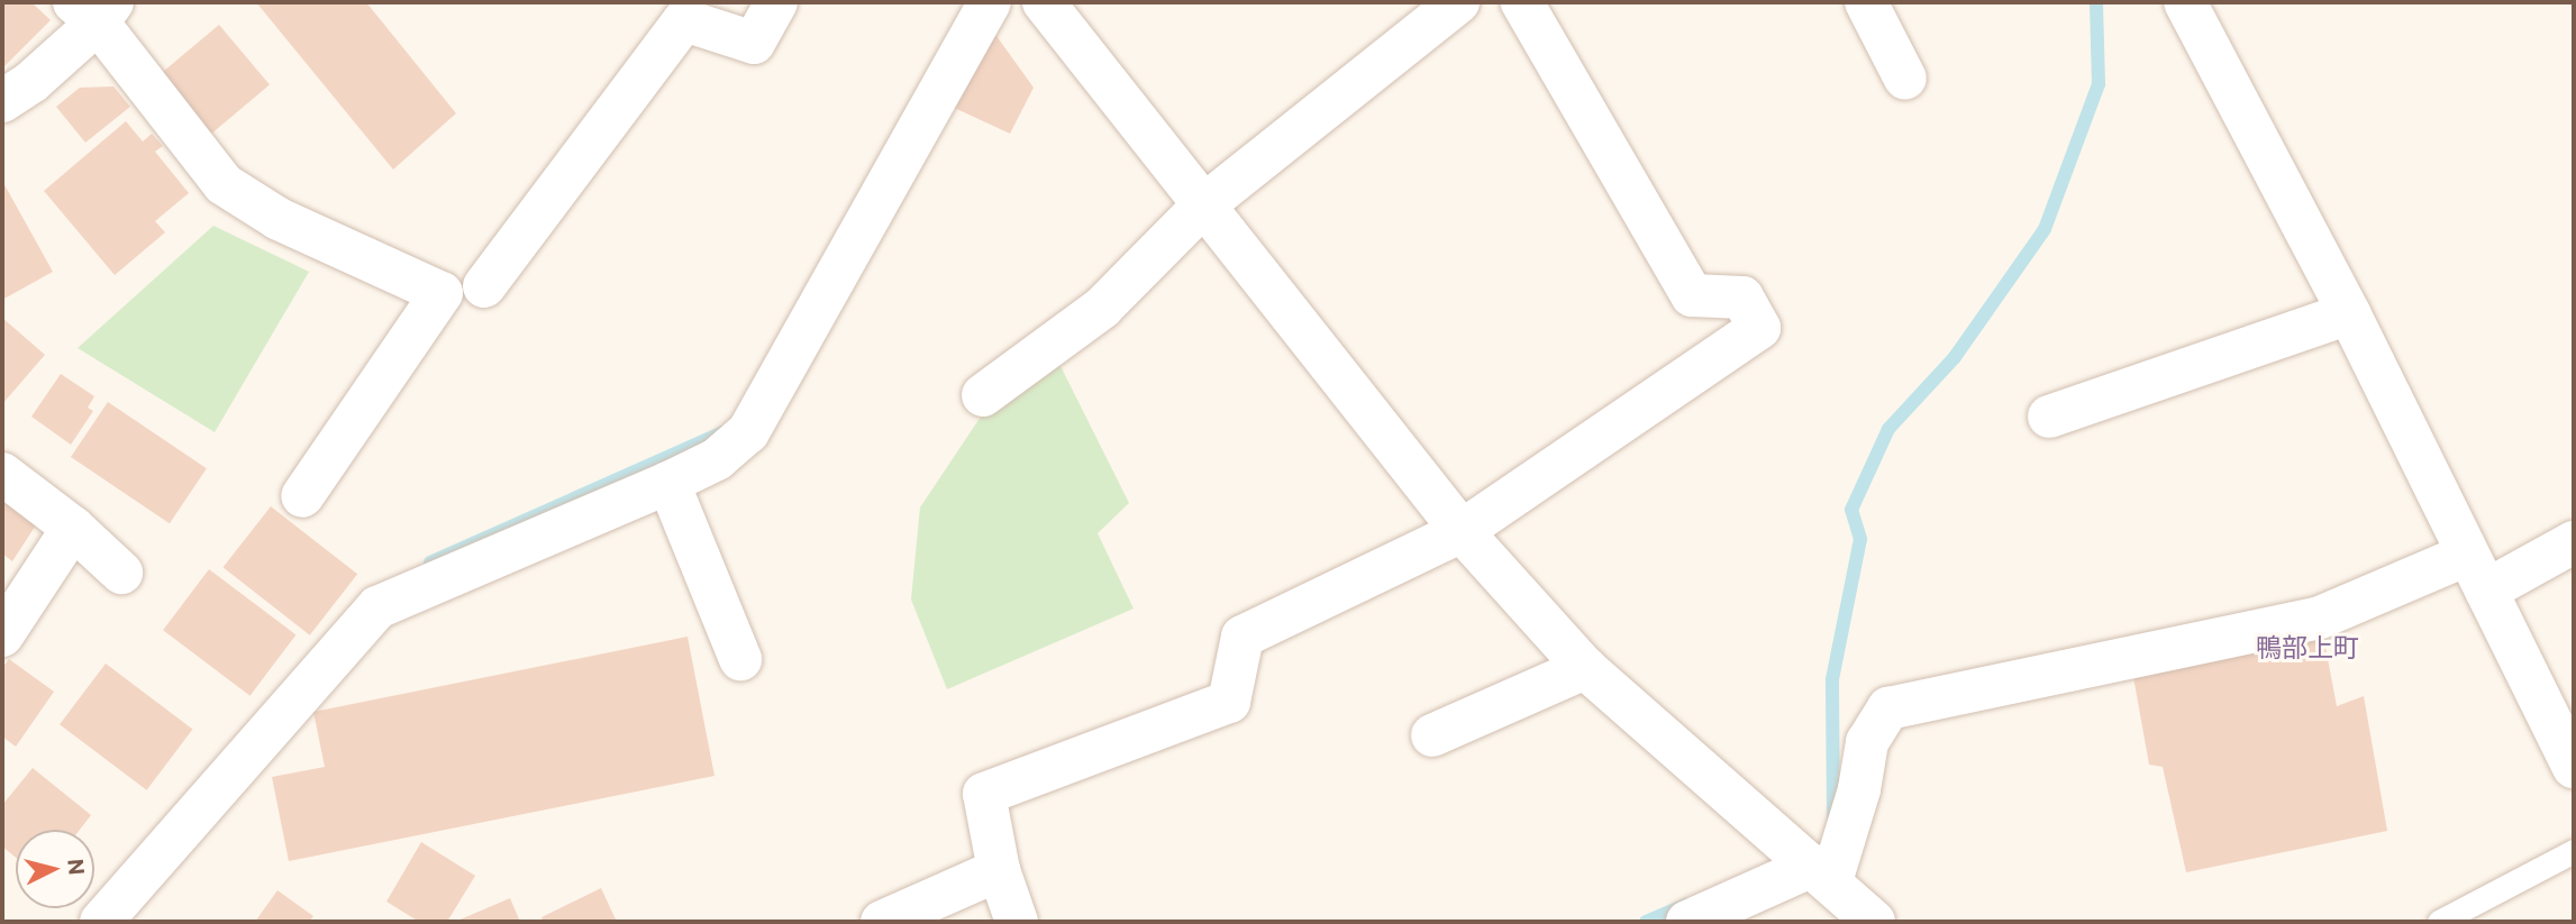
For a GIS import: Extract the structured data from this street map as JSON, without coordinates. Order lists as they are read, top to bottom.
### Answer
{
  "districts": ["鴨部上町"],
  "north": "right"
}
